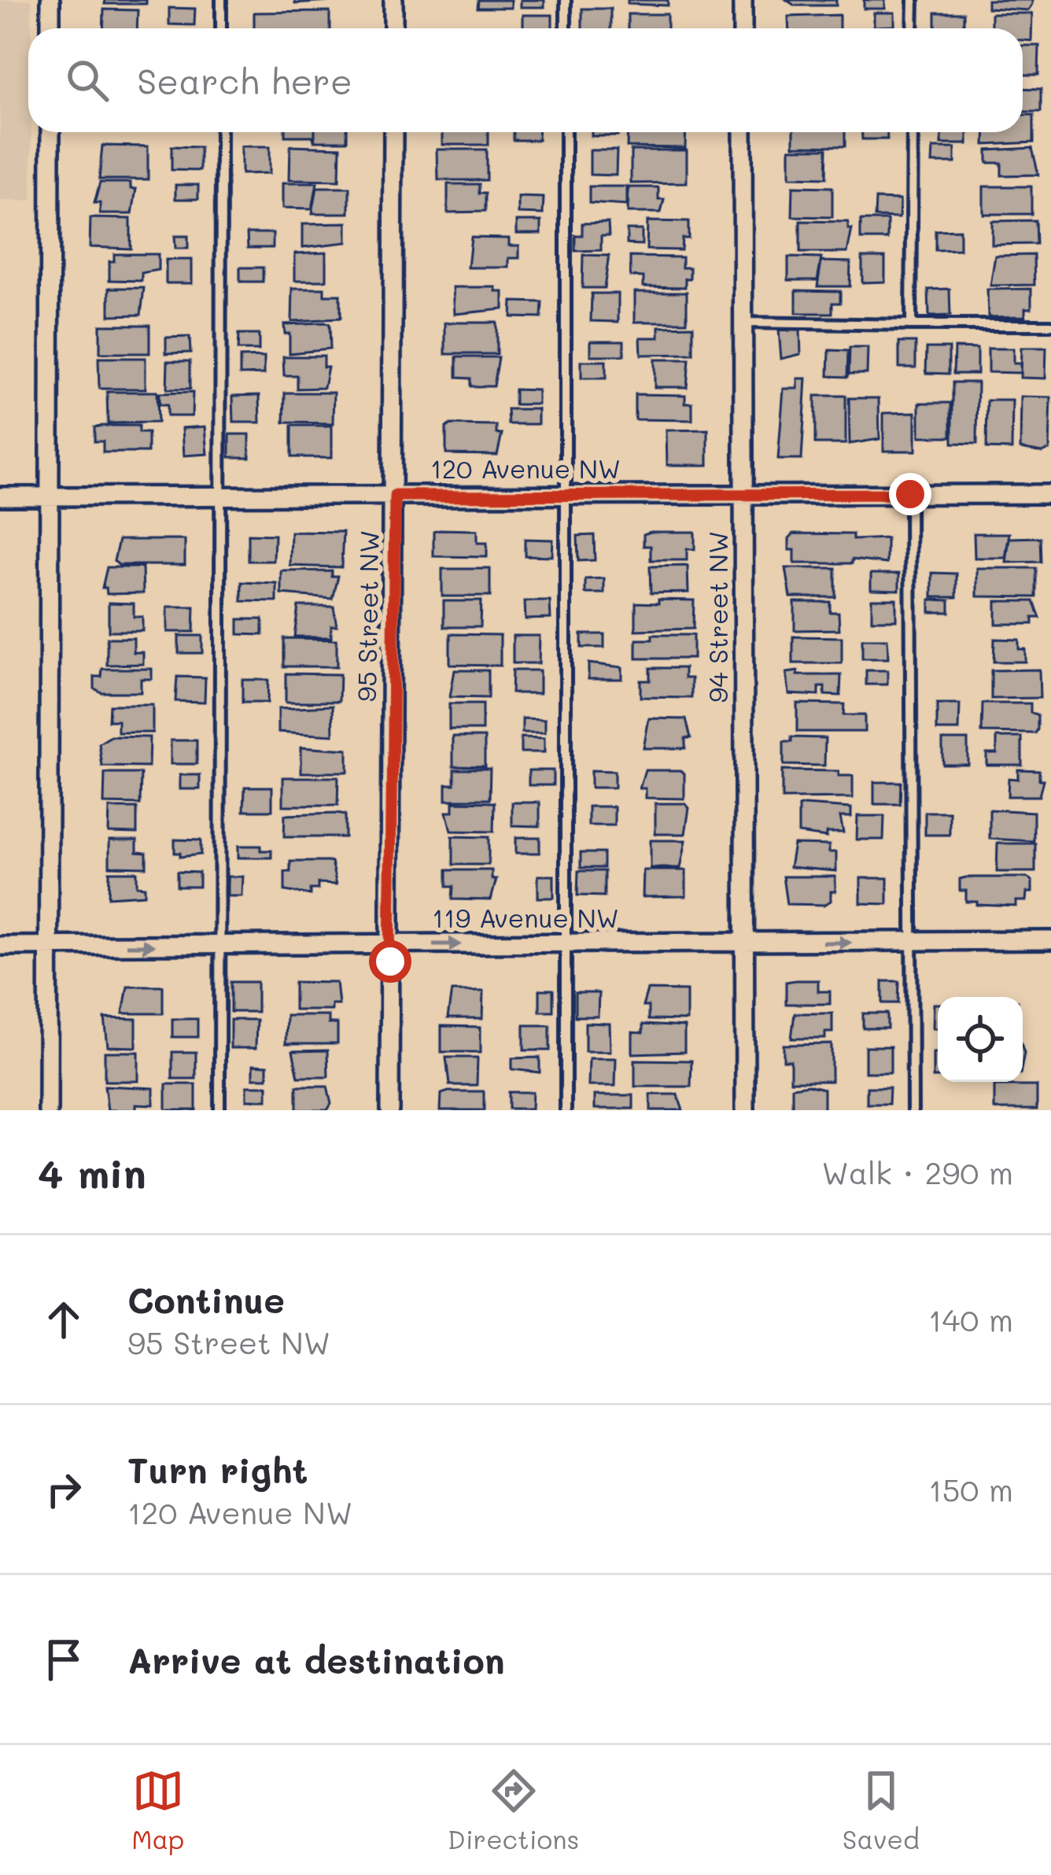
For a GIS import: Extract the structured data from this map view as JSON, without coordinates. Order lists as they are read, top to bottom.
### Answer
{
  "streets": {
    "street": [
      "120 Avenue NW",
      "95 Street NW",
      "94 Street NW",
      "119 Avenue NW"
    ]
  },
  "crossings": [
    ["120 Avenue NW", "95 Street NW"],
    ["120 Avenue NW", "94 Street NW"],
    ["95 Street NW", "119 Avenue NW"],
    ["94 Street NW", "119 Avenue NW"]
  ],
  "one_way": ["119 Avenue NW"],
  "page": {
    "search": "Search here",
    "heading": ["4 min", "Walk · 290 m"],
    "list": [
      ["Continue", "95 Street NW", "140 m"],
      ["Turn right", "120 Avenue NW", "150 m"],
      "Arrive at destination"
    ],
    "nav": ["Map", "Directions", "Saved"]
  }
}
